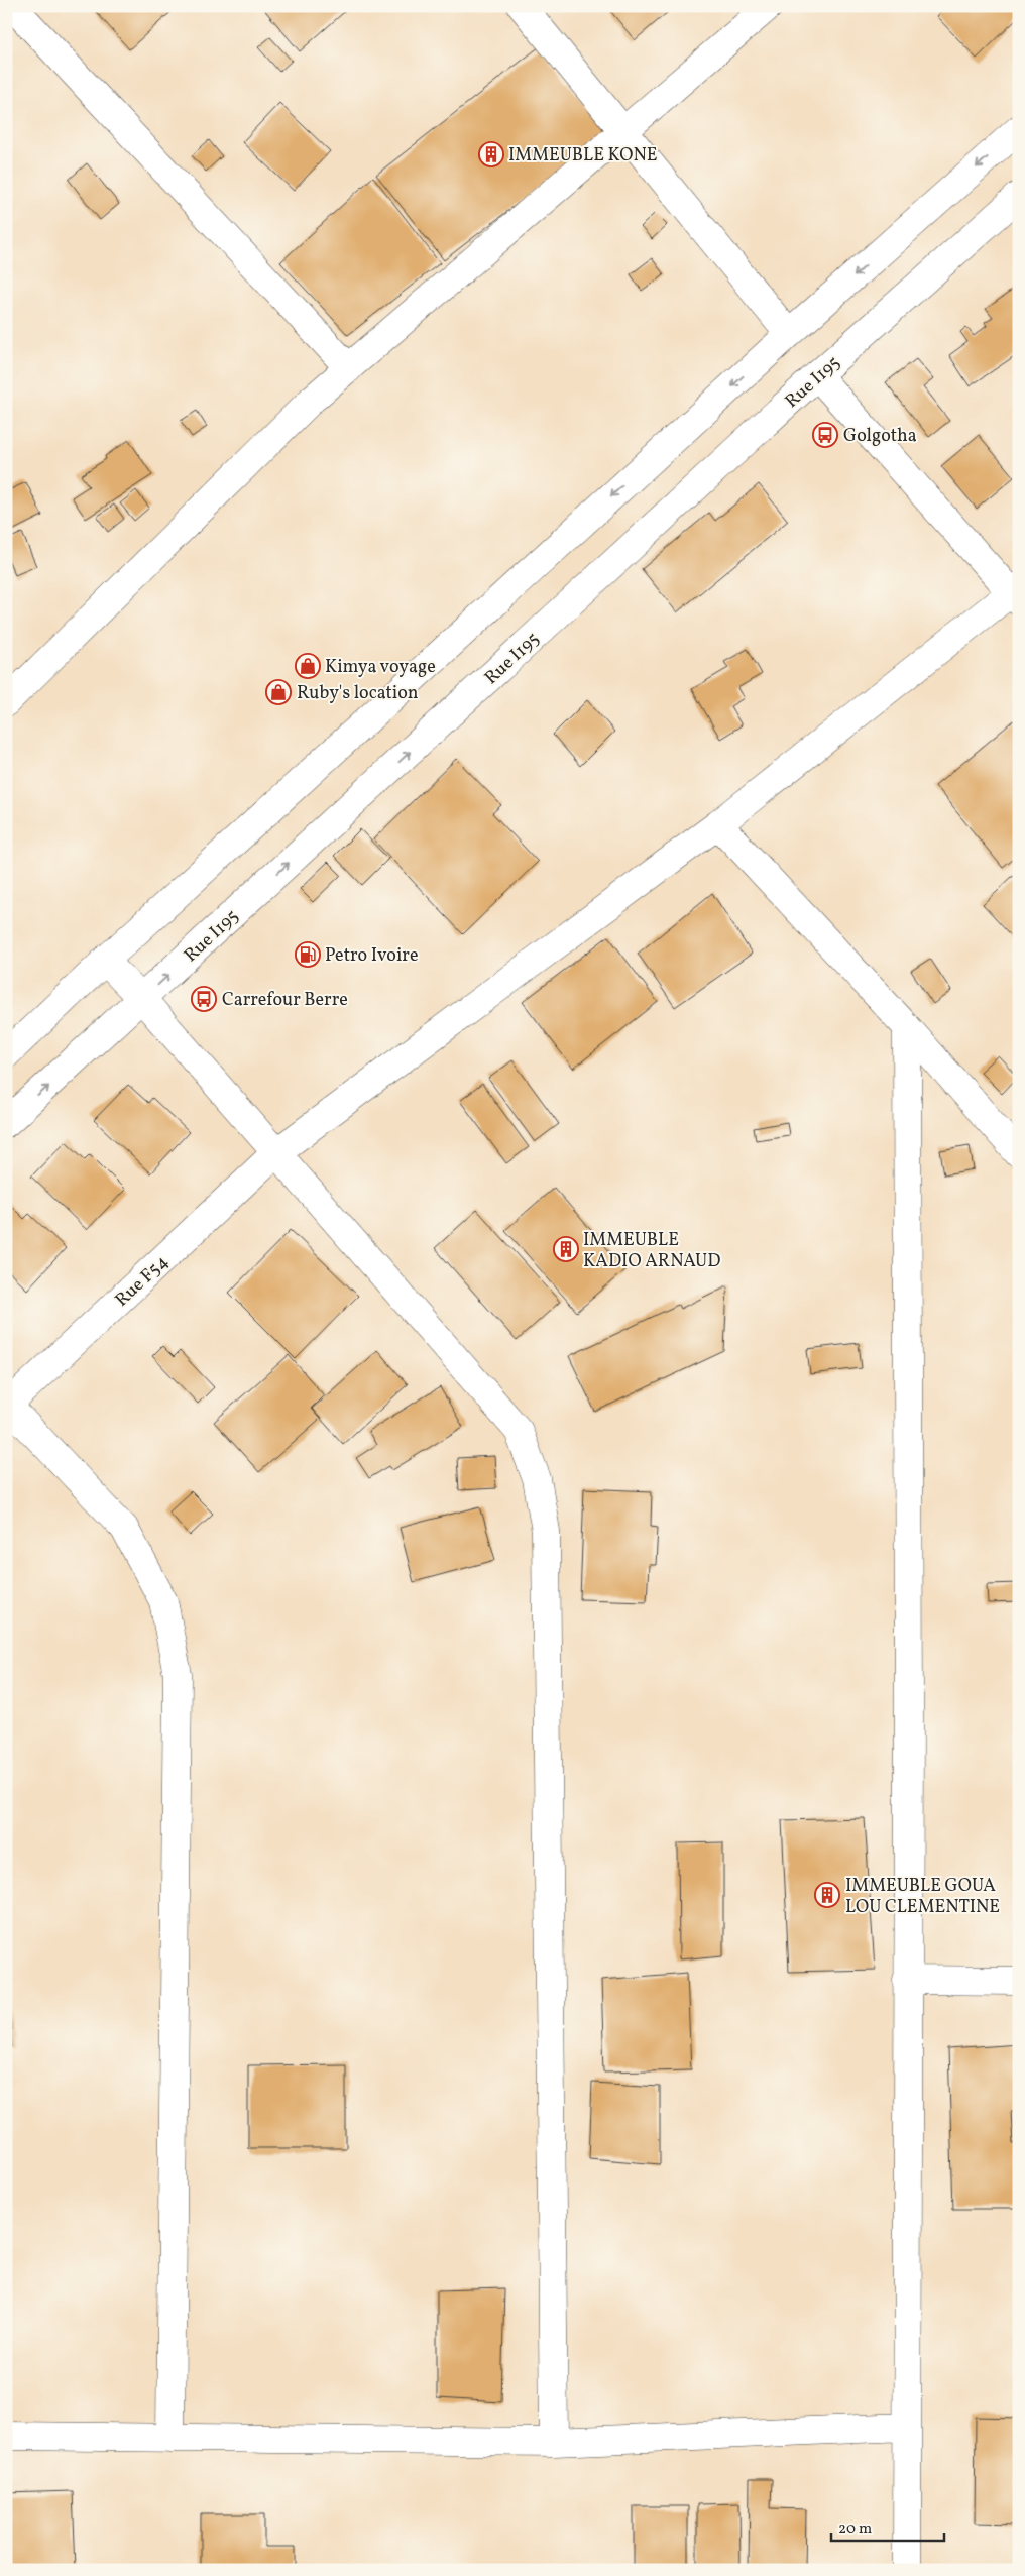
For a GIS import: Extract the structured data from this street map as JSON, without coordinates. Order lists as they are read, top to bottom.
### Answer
{
  "streets": {
    "street": ["Rue I195", "Rue F54"]
  },
  "places": {
    "building": ["IMMEUBLE KONE", "IMMEUBLE KADIO ARNAUD", "IMMEUBLE GOUA LOU CLEMENTINE"],
    "bus stop": ["Golgotha", "Carrefour Berre"],
    "shop": ["Kimya voyage", "Ruby's location"],
    "fuel station": ["Petro Ivoire"]
  },
  "scale_bar": "20 m"
}
